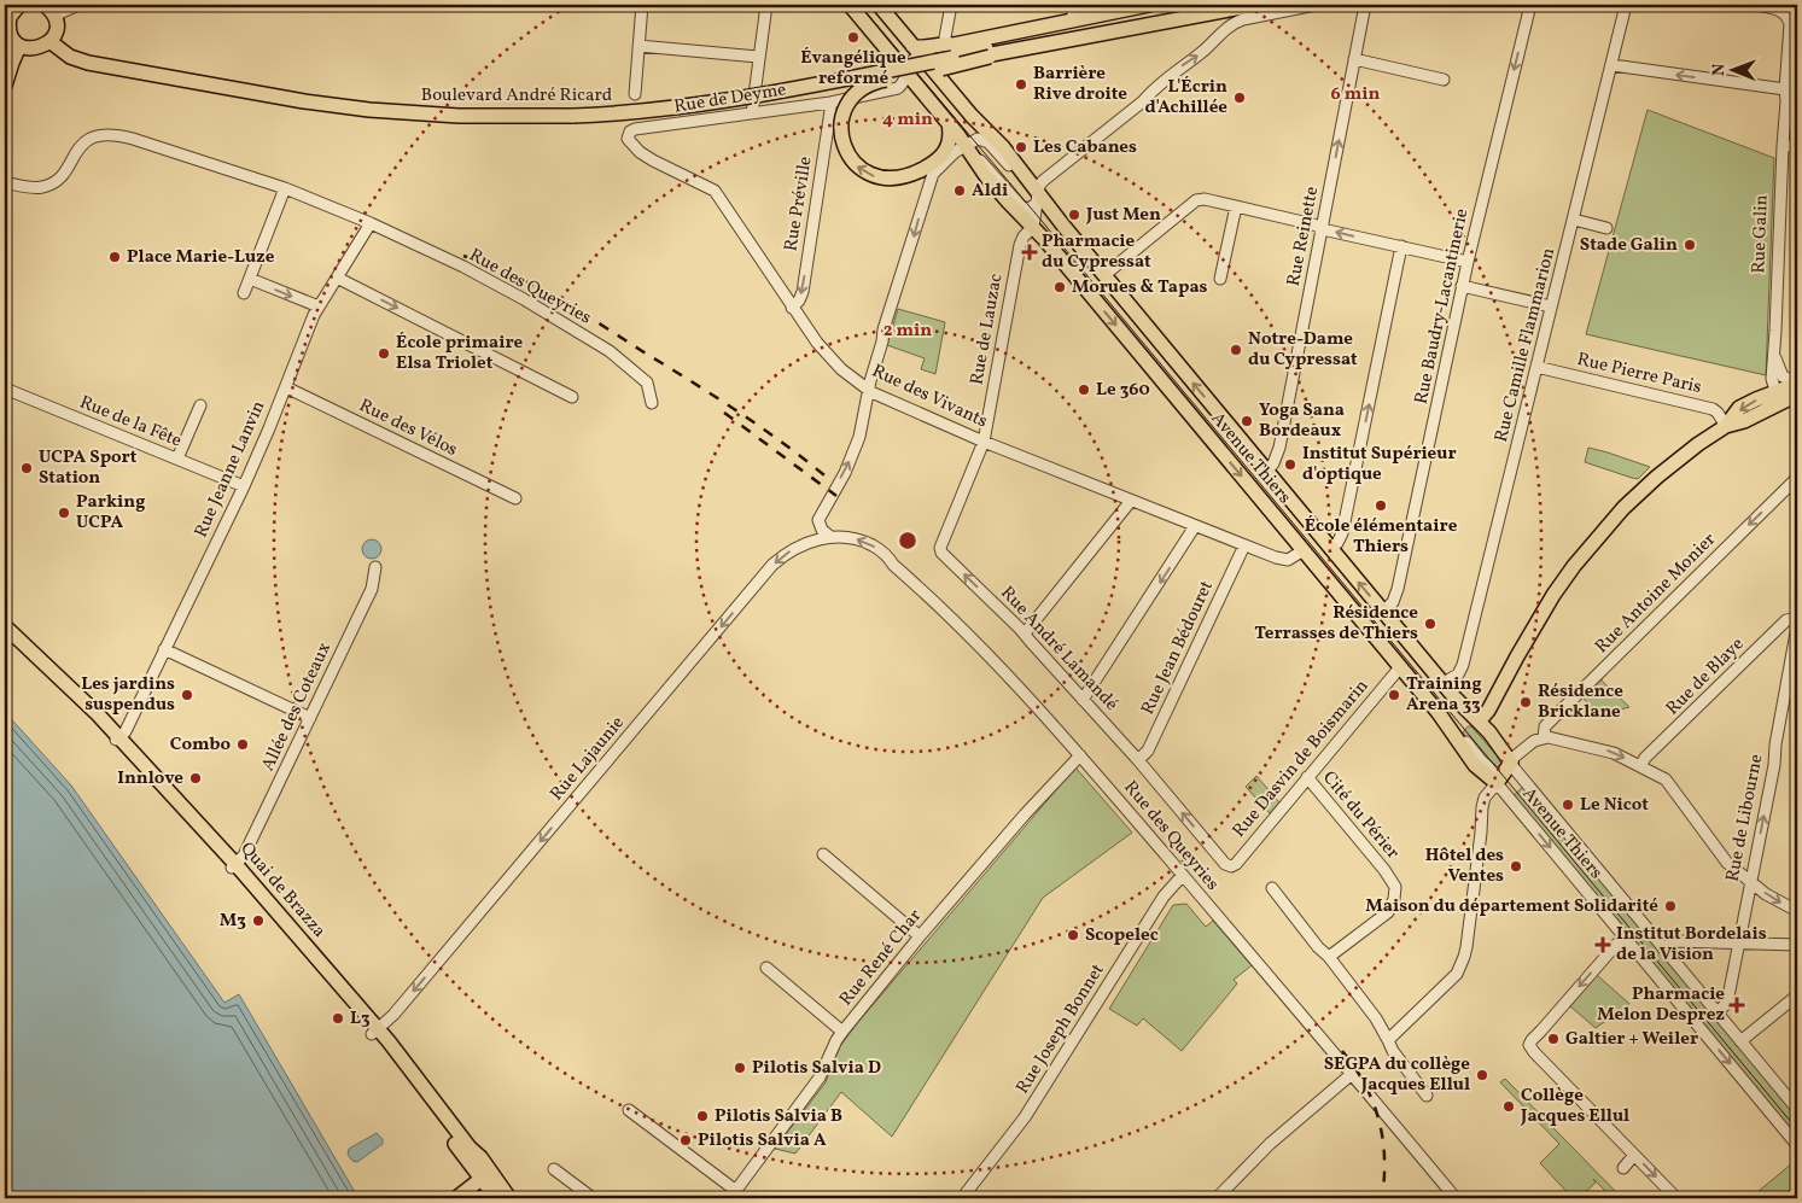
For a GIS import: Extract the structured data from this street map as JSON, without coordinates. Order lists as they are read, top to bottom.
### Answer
{
  "streets": {
    "main road": ["Boulevard André Ricard", "Avenue Thiers", "Quai de Brazza"],
    "street": [
      "Rue de Deyme",
      "Rue Préville",
      "Rue Galin",
      "Rue Reinette",
      "Rue des Queyries",
      "Rue Baudry-Lacantinerie",
      "Rue de Lauzac",
      "Rue Camille Flammarion",
      "Rue Pierre Paris",
      "Rue des Vivants",
      "Rue de la Fête",
      "Rue des Vélos",
      "Rue Jeanne Lanvin",
      "Rue Antoine Monier",
      "Rue Jean Bédouret",
      "Rue André Lamandé",
      "Rue de Blaye",
      "Allée des Coteaux",
      "Rue Lajaunie",
      "Rue Dasvin de Boismarin",
      "Cité du Périer",
      "Rue de Libourne",
      "Rue René Char",
      "Rue Joseph Bonnet"
    ]
  },
  "crossings": [
    ["Rue de Deyme", "Rue Préville"],
    ["Rue de Deyme", "Rue des Vivants"],
    ["Rue de Deyme", "Avenue Thiers"],
    ["Rue Préville", "Rue des Vivants"],
    ["Rue Reinette", "Avenue Thiers"],
    ["Rue des Queyries", "Rue Jeanne Lanvin"],
    ["Rue des Queyries", "Rue Lajaunie"],
    ["Rue des Queyries", "Rue René Char"],
    ["Rue des Queyries", "Rue Joseph Bonnet"],
    ["Rue Baudry-Lacantinerie", "Avenue Thiers"],
    ["Rue de Lauzac", "Rue des Vivants"],
    ["Rue de Lauzac", "Avenue Thiers"],
    ["Rue de Lauzac", "Rue André Lamandé"],
    ["Rue Camille Flammarion", "Rue Pierre Paris"],
    ["Rue Camille Flammarion", "Avenue Thiers"],
    ["Rue des Vivants", "Avenue Thiers"],
    ["Rue des Vivants", "Rue Jean Bédouret"],
    ["Rue des Vivants", "Rue André Lamandé"],
    ["Rue de la Fête", "Rue Jeanne Lanvin"],
    ["Rue des Vélos", "Rue Jeanne Lanvin"],
    ["Avenue Thiers", "Rue Dasvin de Boismarin"],
    ["Avenue Thiers", "Rue de Libourne"],
    ["Rue Jeanne Lanvin", "Quai de Brazza"],
    ["Rue Jean Bédouret", "Rue André Lamandé"],
    ["Rue André Lamandé", "Rue Dasvin de Boismarin"],
    ["Allée des Coteaux", "Quai de Brazza"],
    ["Rue Lajaunie", "Quai de Brazza"],
    ["Rue Dasvin de Boismarin", "Cité du Périer"]
  ],
  "one_way": [
    "Rue Reinette",
    "Rue Baudry-Lacantinerie",
    "Rue Antoine Monier",
    "Rue André Lamandé",
    "Rue Lajaunie",
    "Rue de Libourne"
  ],
  "places": {
    "other": [
      "Évangélique reformé",
      "Barrière Rive droite",
      "L'Écrin d'Achillée",
      "Les Cabanes",
      "Aldi",
      "Just Men",
      "Stade Galin",
      "Place Marie-Luze",
      "Morues & Tapas",
      "Notre-Dame du Cypressat",
      "École primaire Elsa Triolet",
      "Le 360",
      "Yoga Sana Bordeaux",
      "Institut Supérieur d'optique",
      "UCPA Sport Station",
      "École élémentaire Thiers",
      "Parking UCPA",
      "Résidence Terrasses de Thiers",
      "Les jardins suspendus",
      "Training Arena 33",
      "Résidence Bricklane",
      "Combo",
      "Innlove",
      "Le Nicot",
      "Hôtel des Ventes",
      "Maison du département Solidarité",
      "M3",
      "Scopelec",
      "L3",
      "Galtier + Weiler",
      "Pilotis Salvia D",
      "SEGPA du collège Jacques Ellul",
      "Collège Jacques Ellul",
      "Pilotis Salvia B",
      "Pilotis Salvia A"
    ],
    "health": ["Pharmacie du Cypressat", "Institut Bordelais de la Vision", "Pharmacie Melon Desprez"]
  },
  "north": "left",
  "rings": ["6 min", "4 min", "2 min"]
}
